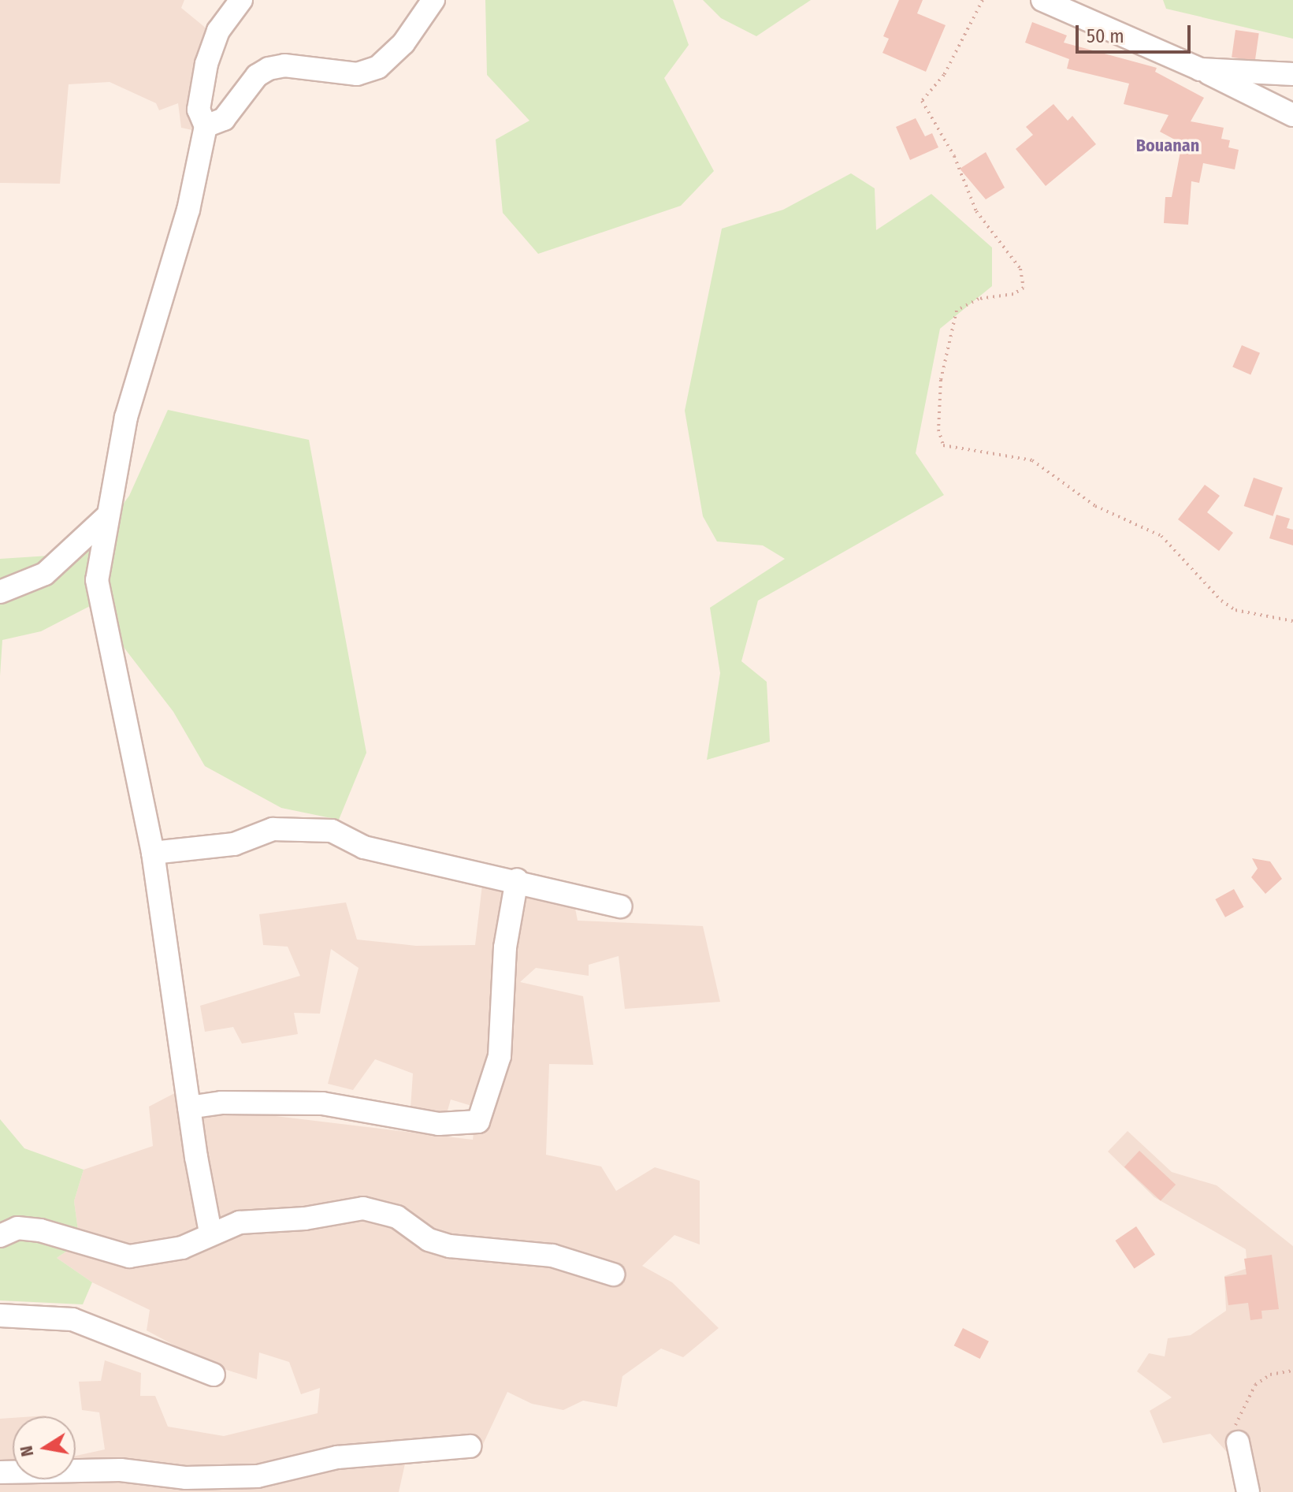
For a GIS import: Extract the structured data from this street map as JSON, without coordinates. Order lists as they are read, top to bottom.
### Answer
{
  "districts": ["Bouanan"],
  "scale_bar": "50 m",
  "north": "left"
}
